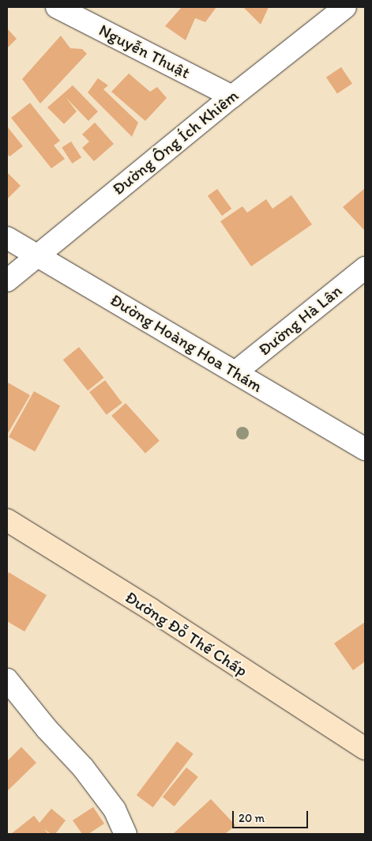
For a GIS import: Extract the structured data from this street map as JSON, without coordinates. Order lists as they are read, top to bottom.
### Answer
{
  "streets": {
    "street": [
      "Nguyễn Thuật",
      "Đường Ông Ích Khiêm",
      "Đường Hà Lân",
      "Đường Hoàng Hoa Thám",
      "Đường Đỗ Thế Chấp"
    ]
  },
  "crossings": [
    ["Nguyễn Thuật", "Đường Ông Ích Khiêm"],
    ["Đường Ông Ích Khiêm", "Đường Hoàng Hoa Thám"],
    ["Đường Hà Lân", "Đường Hoàng Hoa Thám"]
  ],
  "scale_bar": "20 m"
}
